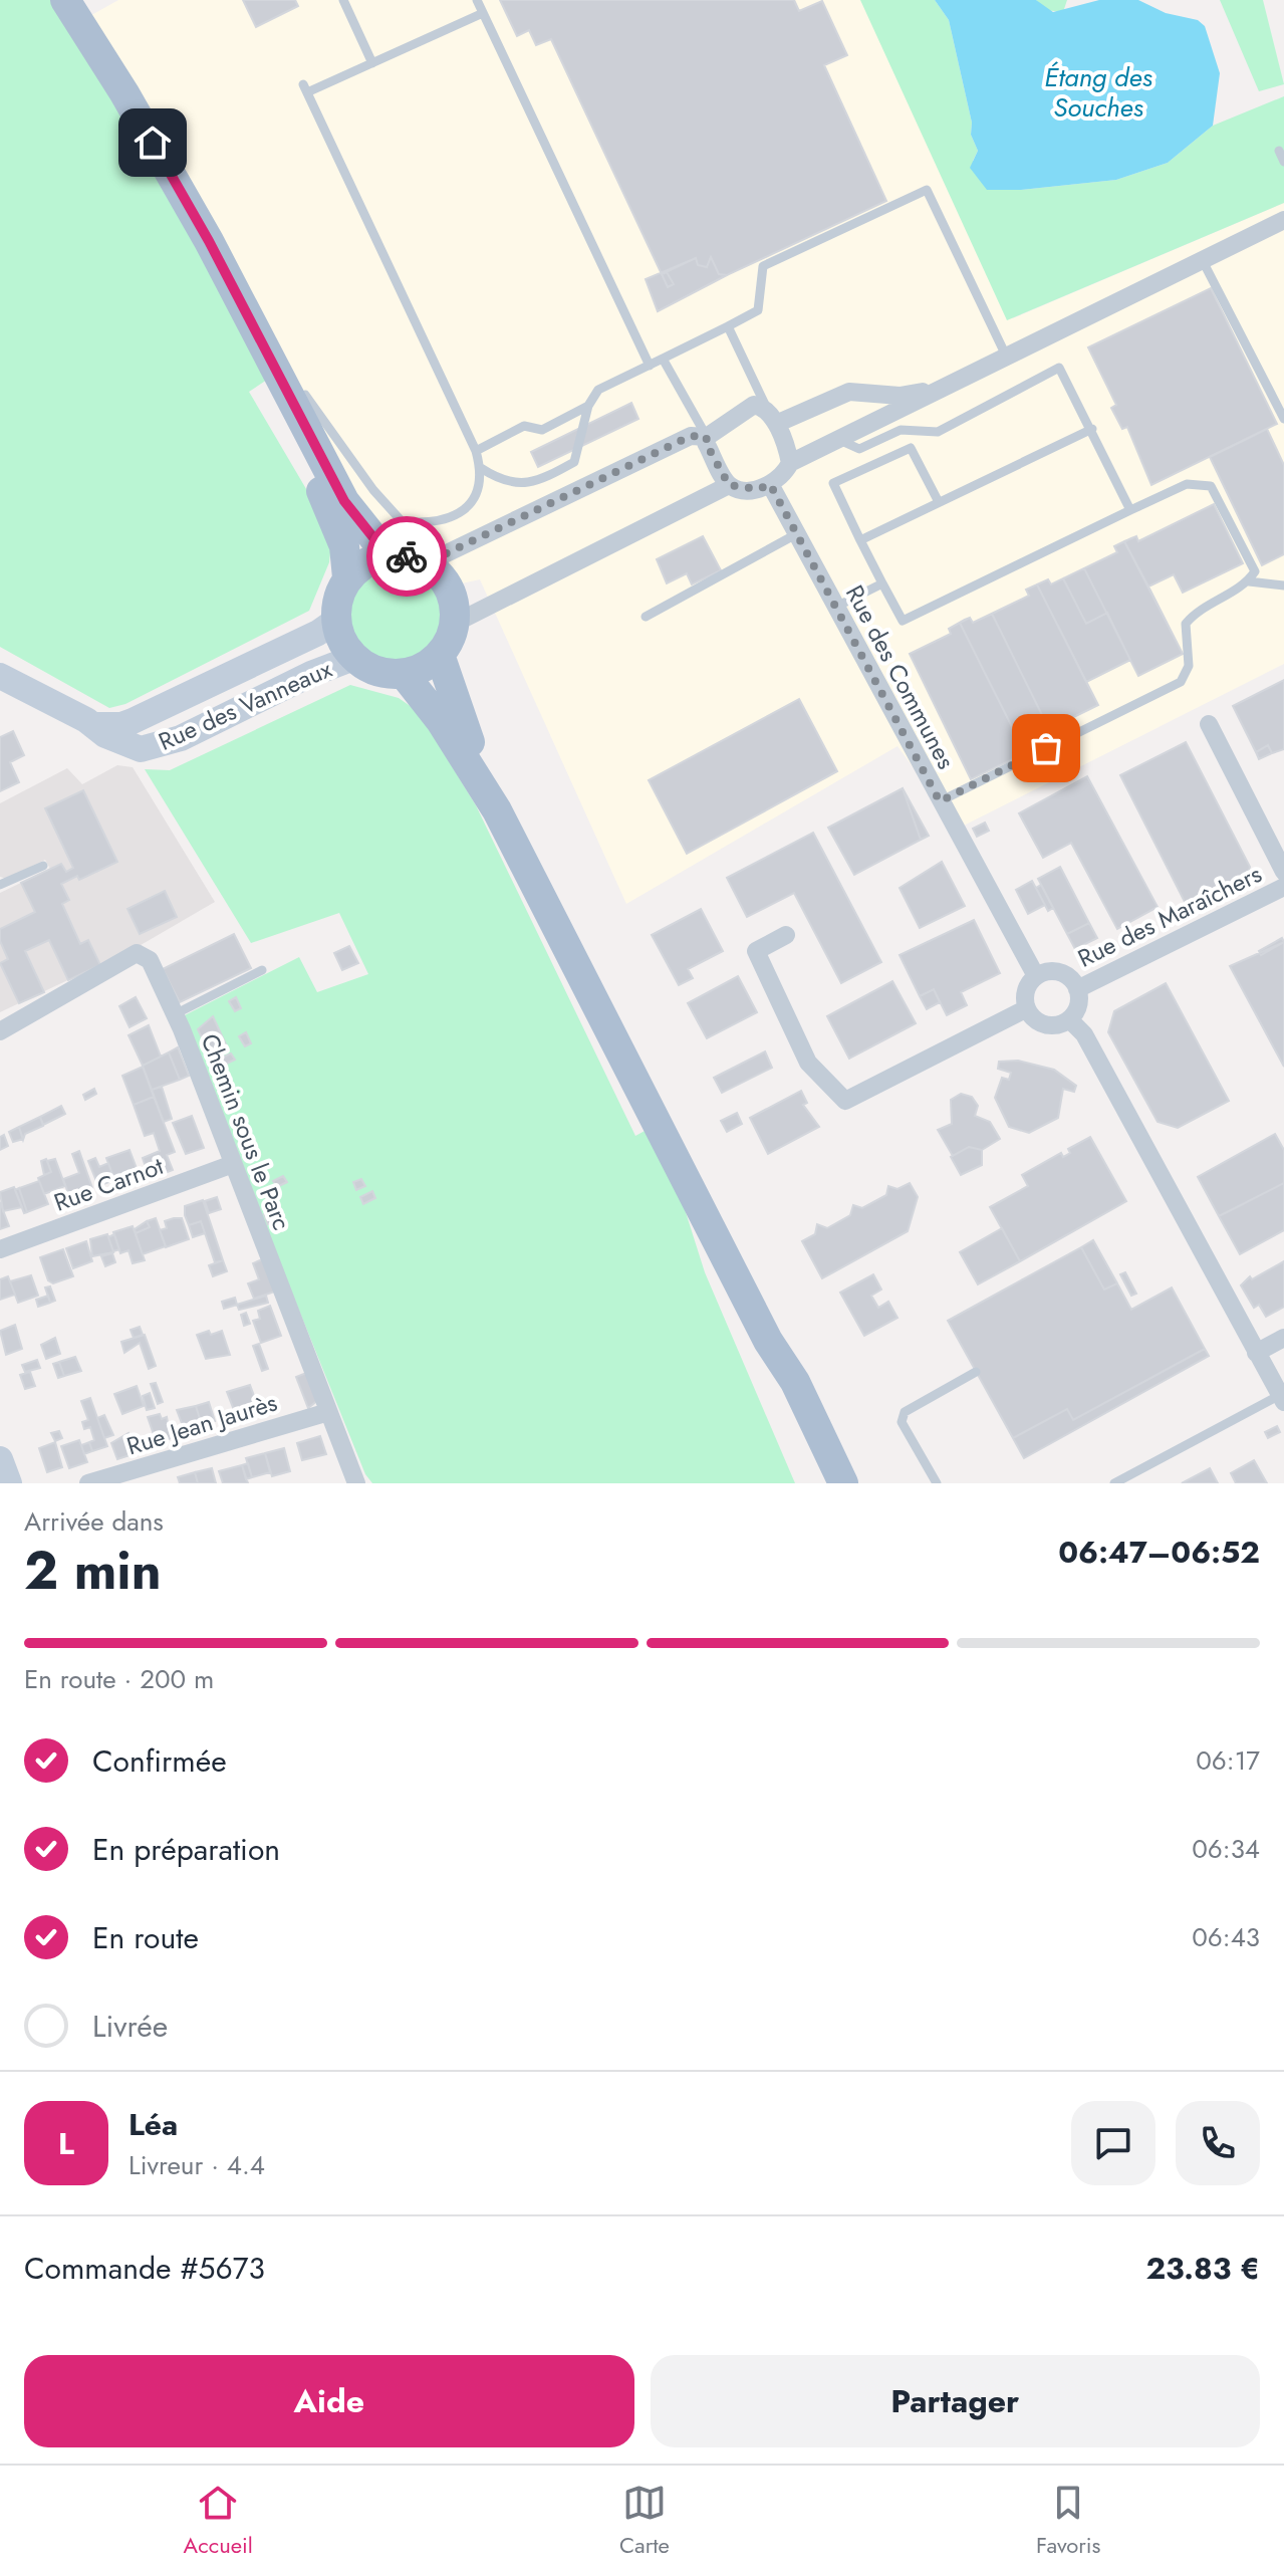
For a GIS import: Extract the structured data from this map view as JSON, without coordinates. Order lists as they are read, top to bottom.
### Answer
{
  "streets": {
    "street": [
      "Rue des Communes",
      "Rue des Vanneaux",
      "Rue des Maraîchers",
      "Chemin sous le Parc",
      "Rue Carnot",
      "Rue Jean Jaurès"
    ]
  },
  "crossings": [
    ["Rue des Communes", "Rue des Maraîchers"],
    ["Chemin sous le Parc", "Rue Carnot"],
    ["Chemin sous le Parc", "Rue Jean Jaurès"]
  ],
  "water": ["Étang des Souches"],
  "page": {
    "heading": ["2 min", "Arrivée dans", "06:47–06:52"],
    "panel": [
      "Léa",
      "Livreur · 4.4",
      "Commande #5673",
      "23.83 €"
    ],
    "bar": "En route · 200 m",
    "list": [
      ["Confirmée", "06:17"],
      ["En préparation", "06:34"],
      ["En route", "06:43"],
      "Livrée"
    ],
    "round": "L",
    "buttons": ["Aide", "Partager"],
    "tabs": ["Accueil", "Carte", "Favoris"]
  }
}
